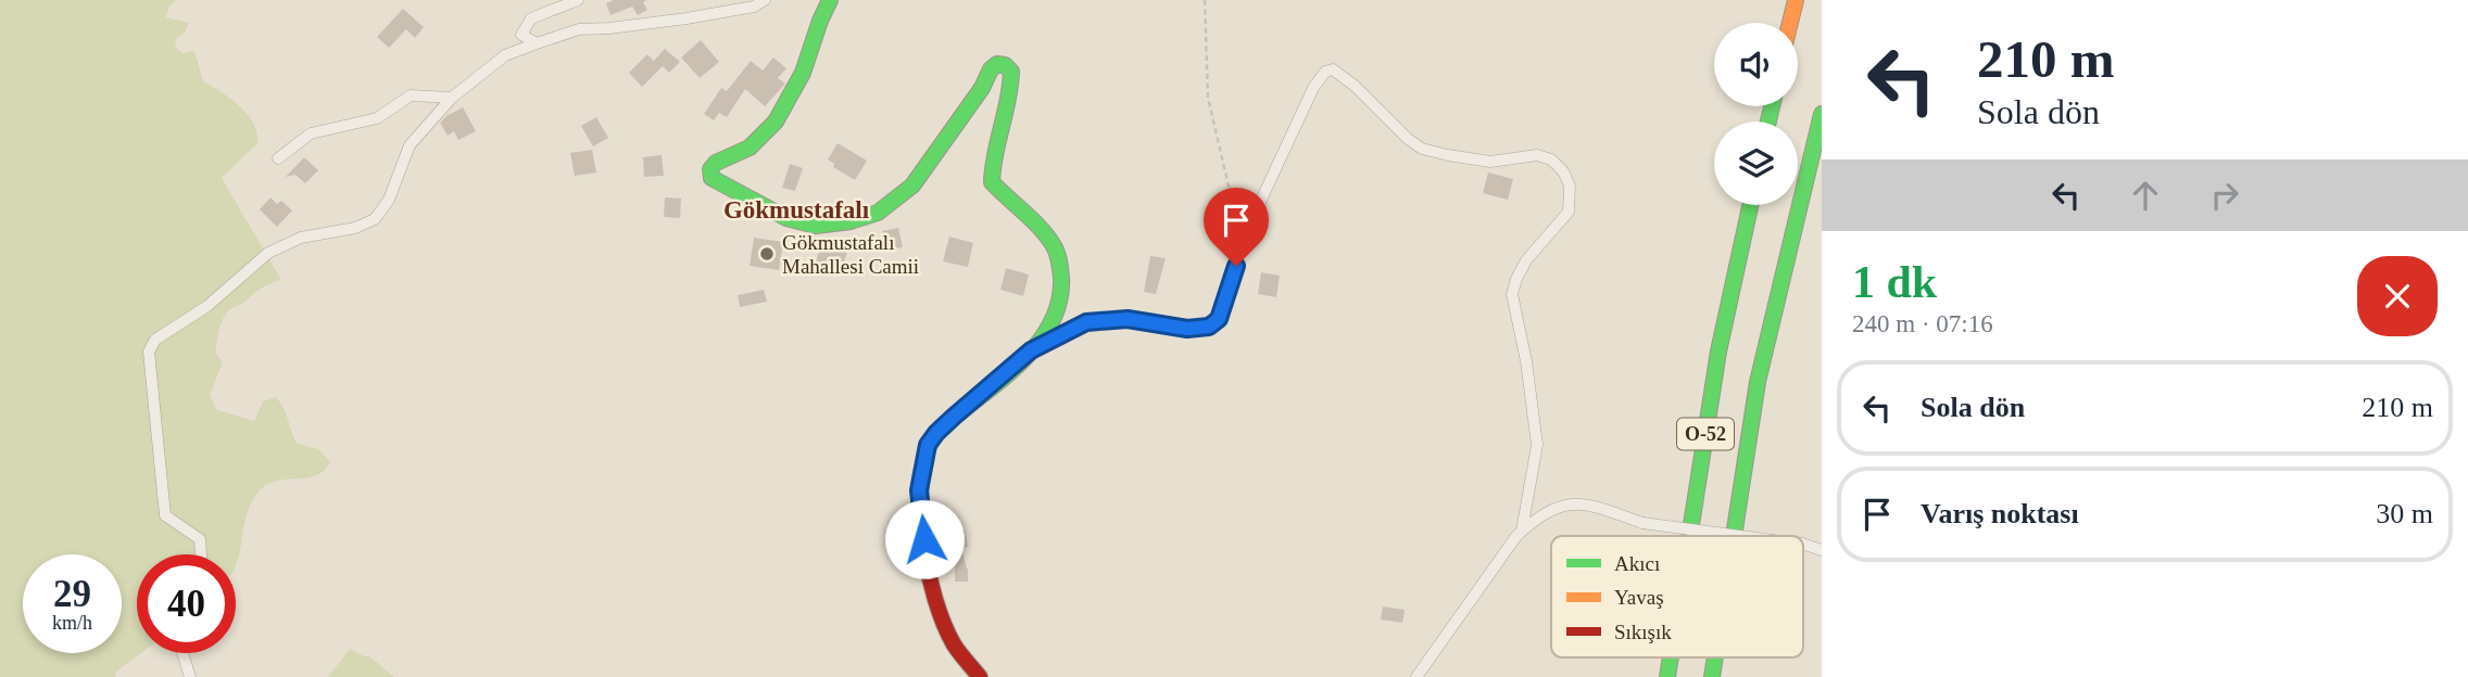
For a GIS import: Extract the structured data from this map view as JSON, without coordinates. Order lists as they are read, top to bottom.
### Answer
{
  "streets": {
    "main road": ["O-52"]
  },
  "districts": ["Gökmustafalı"],
  "places": ["Gökmustafalı Mahallesi Camii"],
  "legend": ["Akıcı", "Yavaş", "Sıkışık"],
  "page": {
    "turn": ["210 m", "Sola dön"],
    "heading": ["1 dk", "240 m · 07:16"],
    "list": [
      {
        "name": "Sola dön",
        "value": "210 m"
      },
      {
        "name": "Varış noktası",
        "value": "30 m"
      }
    ],
    "speed": "29 km/h",
    "limit": "40"
  }
}
